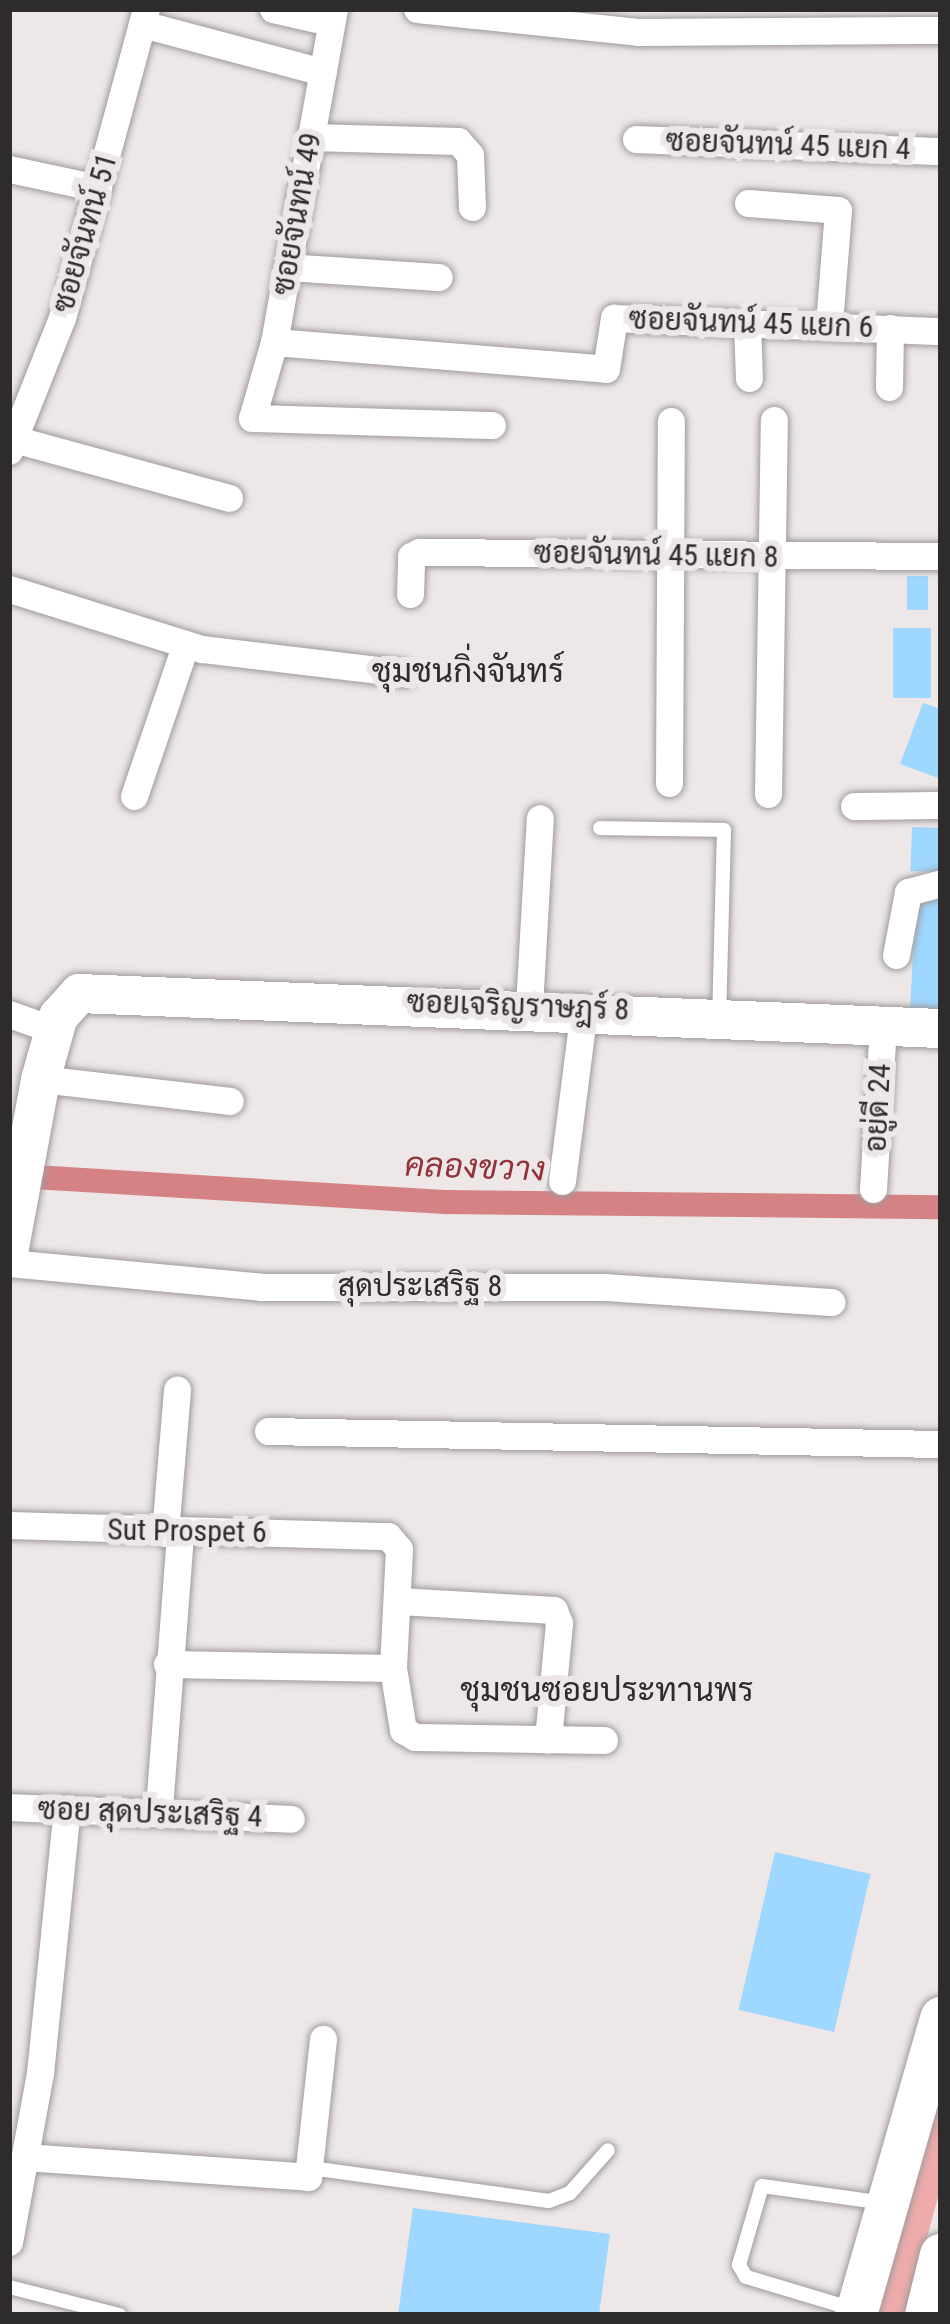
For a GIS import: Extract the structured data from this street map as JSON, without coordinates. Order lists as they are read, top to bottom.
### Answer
{
  "streets": {
    "street": [
      "ซอยจันทน์ 45 แยก 4",
      "ซอยจันทน์ 49",
      "ซอยจันทน์ 51",
      "ซอยจันทน์ 45 แยก 6",
      "ซอยจันทน์ 45 แยก 8",
      "ซอยเจริญราษฎร์ 8",
      "อยู่ดี 24",
      "สุดประเสริฐ 8",
      "Sut Prospet 6",
      "ซอย สุดประเสริฐ 4"
    ]
  },
  "crossings": [
    ["ซอยจันทน์ 49", "ซอยจันทน์ 45 แยก 6"],
    ["ซอยเจริญราษฎร์ 8", "อยู่ดี 24"]
  ],
  "districts": ["ชุมชนกิ่งจันทร์", "ชุมชนซอยประทานพร"],
  "water": ["คลองขวาง"]
}
